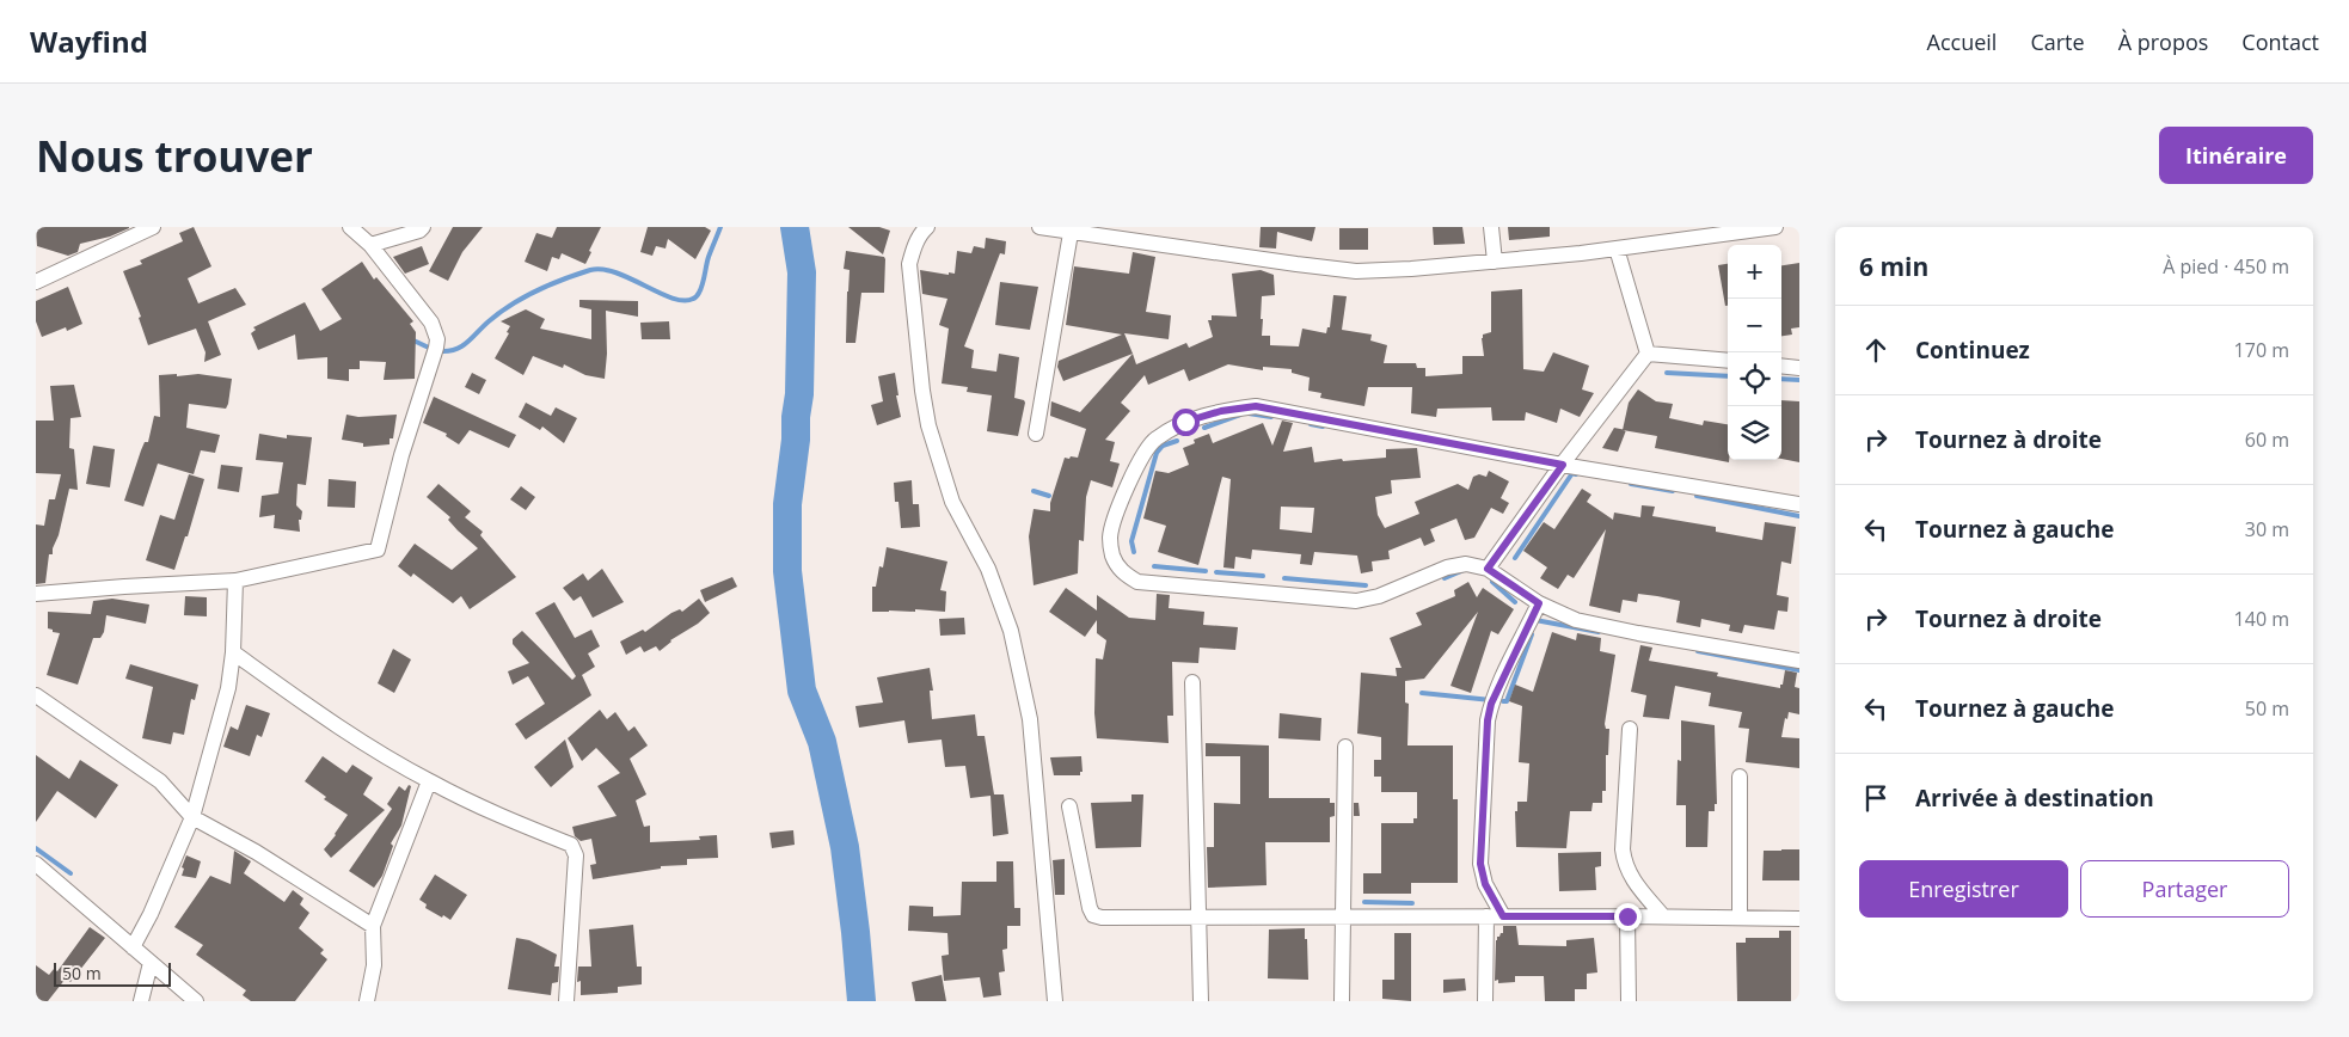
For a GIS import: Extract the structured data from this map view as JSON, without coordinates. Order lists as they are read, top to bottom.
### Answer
{
  "scale_bar": "50 m",
  "page": {
    "header": "Wayfind",
    "nav": [
      "Accueil",
      "Carte",
      "À propos",
      "Contact"
    ],
    "buttons": [
      "Itinéraire",
      ["Enregistrer", "Partager"]
    ],
    "title": "Nous trouver",
    "heading": ["6 min", "À pied · 450 m"],
    "map_buttons": ["+", "−"],
    "list": [
      ["Continuez", "170 m"],
      ["Tournez à droite", "60 m"],
      ["Tournez à gauche", "30 m"],
      ["Tournez à droite", "140 m"],
      ["Tournez à gauche", "50 m"],
      "Arrivée à destination"
    ],
    "scale": "50 m"
  }
}
